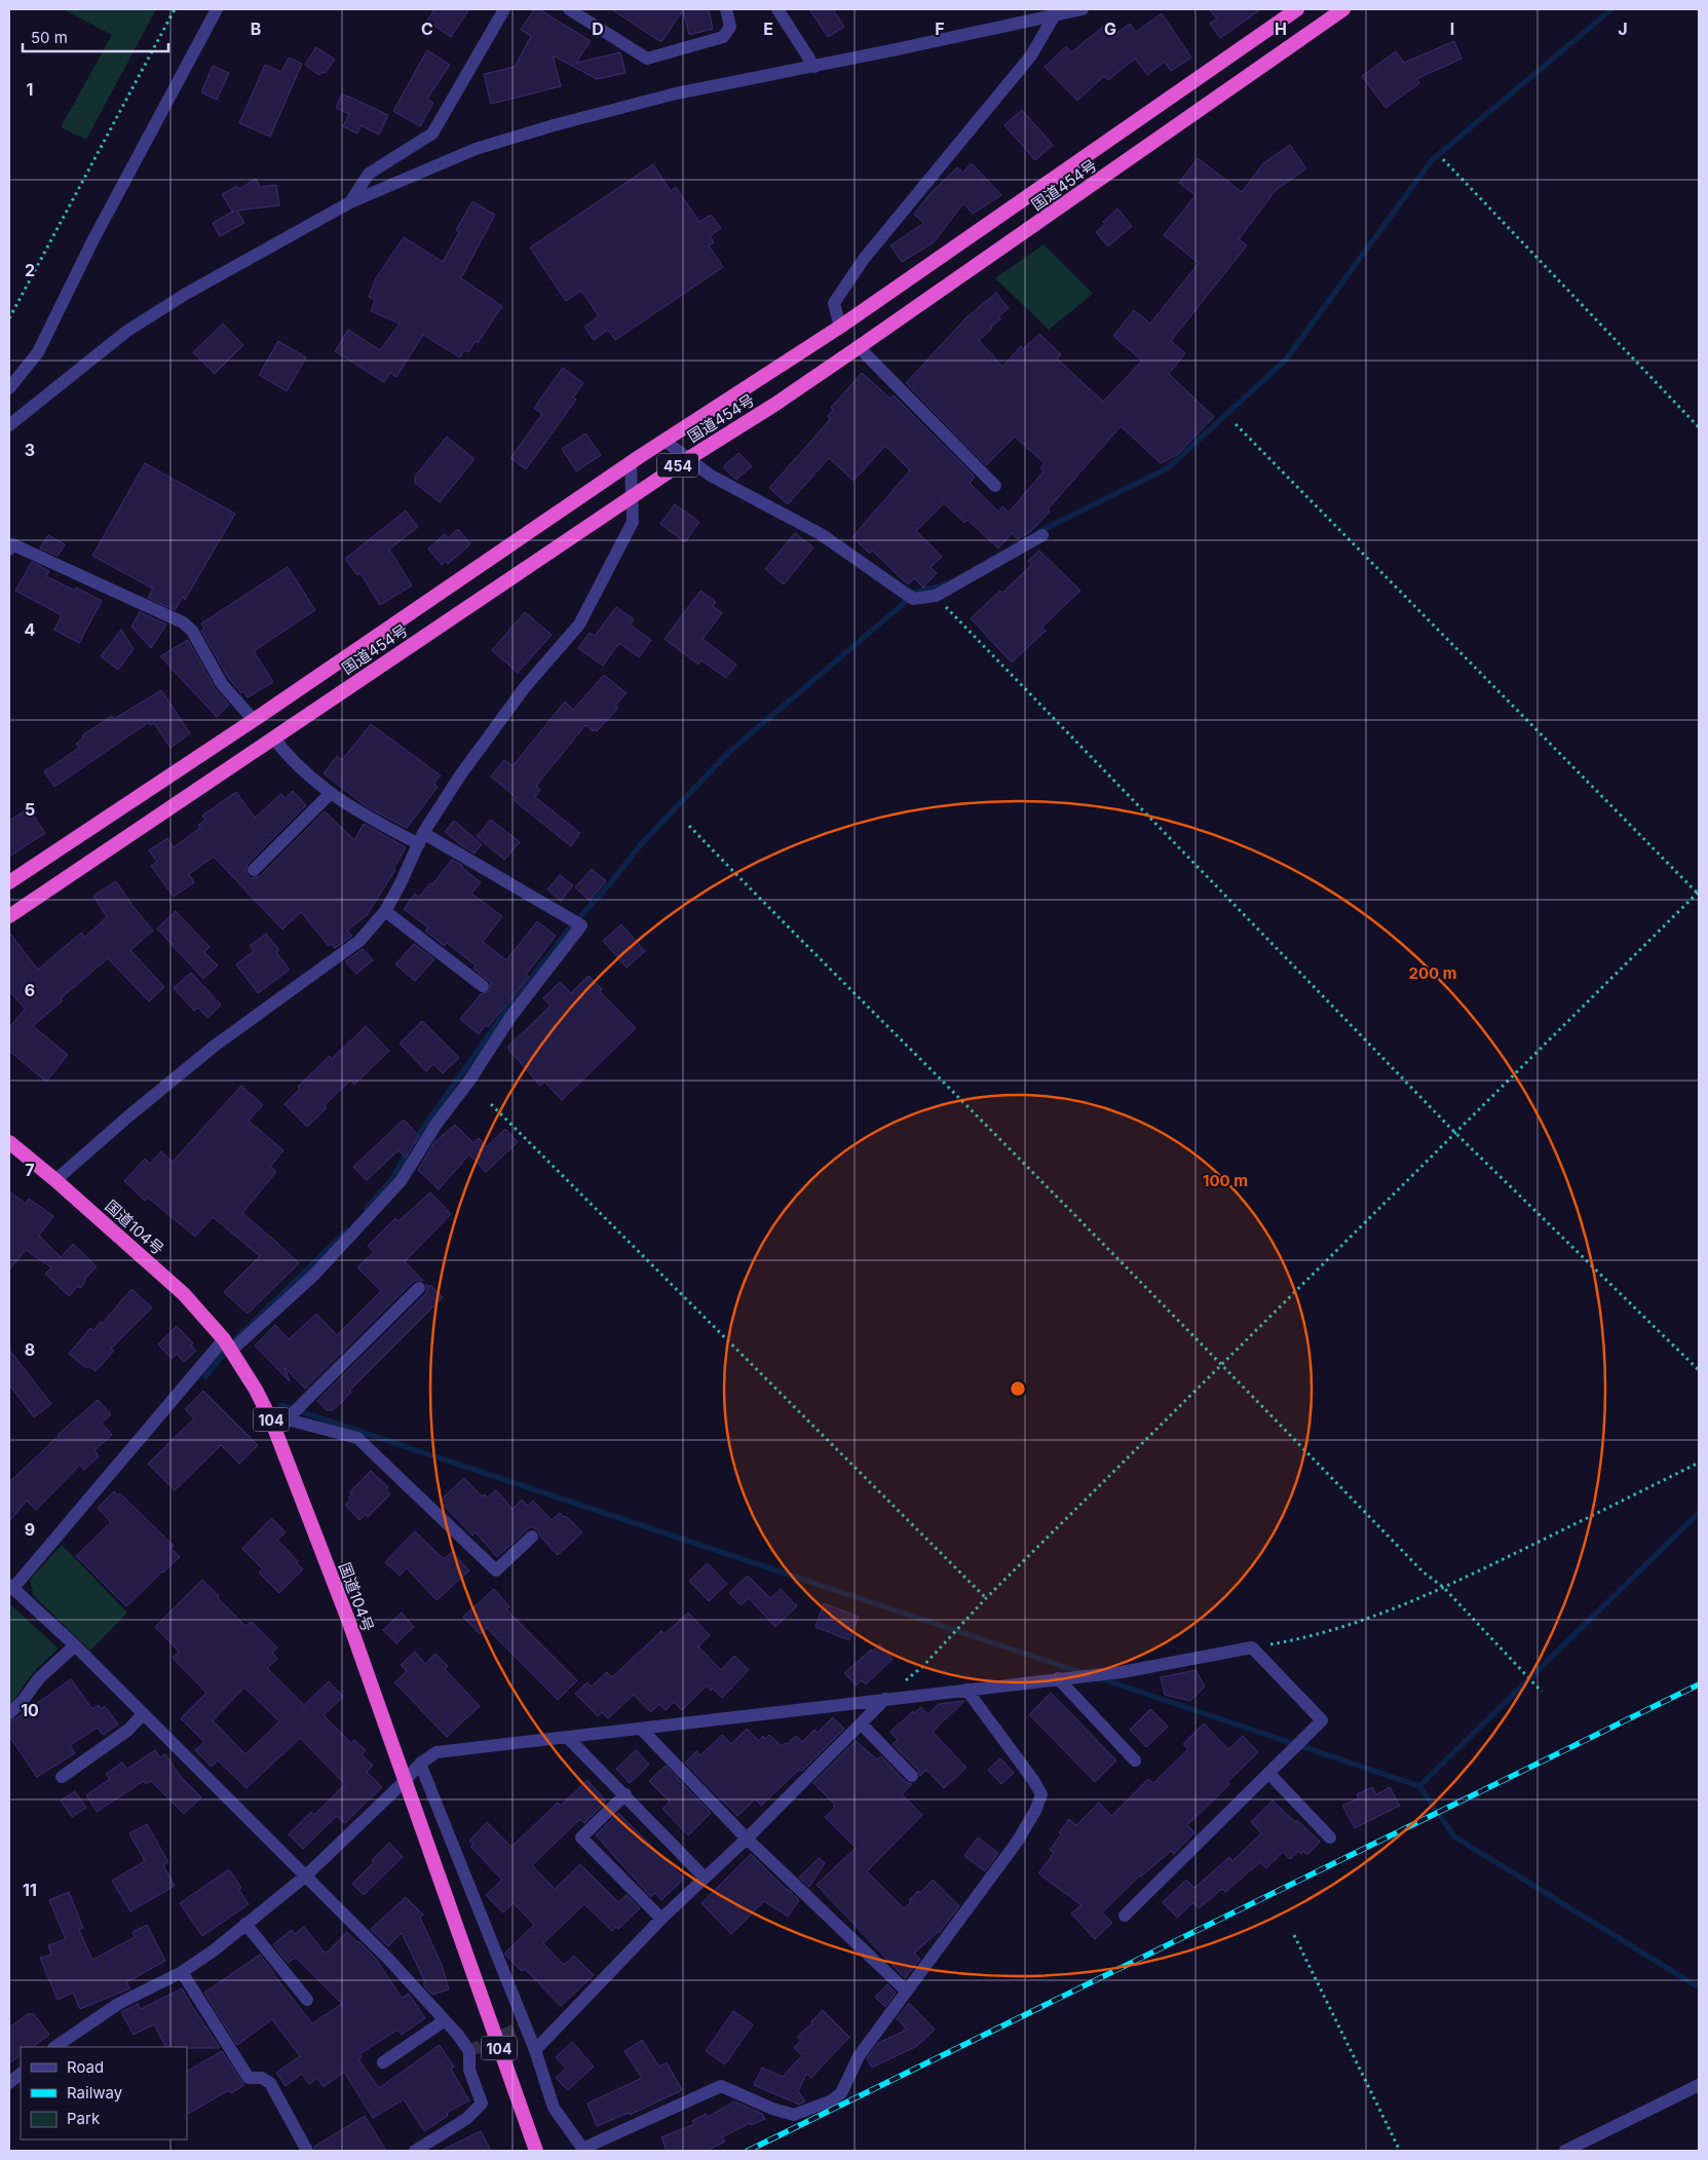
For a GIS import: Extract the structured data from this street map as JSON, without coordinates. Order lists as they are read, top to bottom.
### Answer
{
  "streets": {
    "highway": [
      "国道454号",
      "454",
      "国道104号",
      "104"
    ]
  },
  "legend": ["Road", "Railway", "Park"],
  "scale_bar": "50 m",
  "grid": {
    "columns": [
      "B",
      "C",
      "D",
      "E",
      "F",
      "G",
      "H",
      "I",
      "J"
    ],
    "rows": [
      "1",
      "2",
      "3",
      "4",
      "5",
      "6",
      "7",
      "8",
      "9",
      "10",
      "11"
    ]
  },
  "rings": ["200 m", "100 m"]
}
